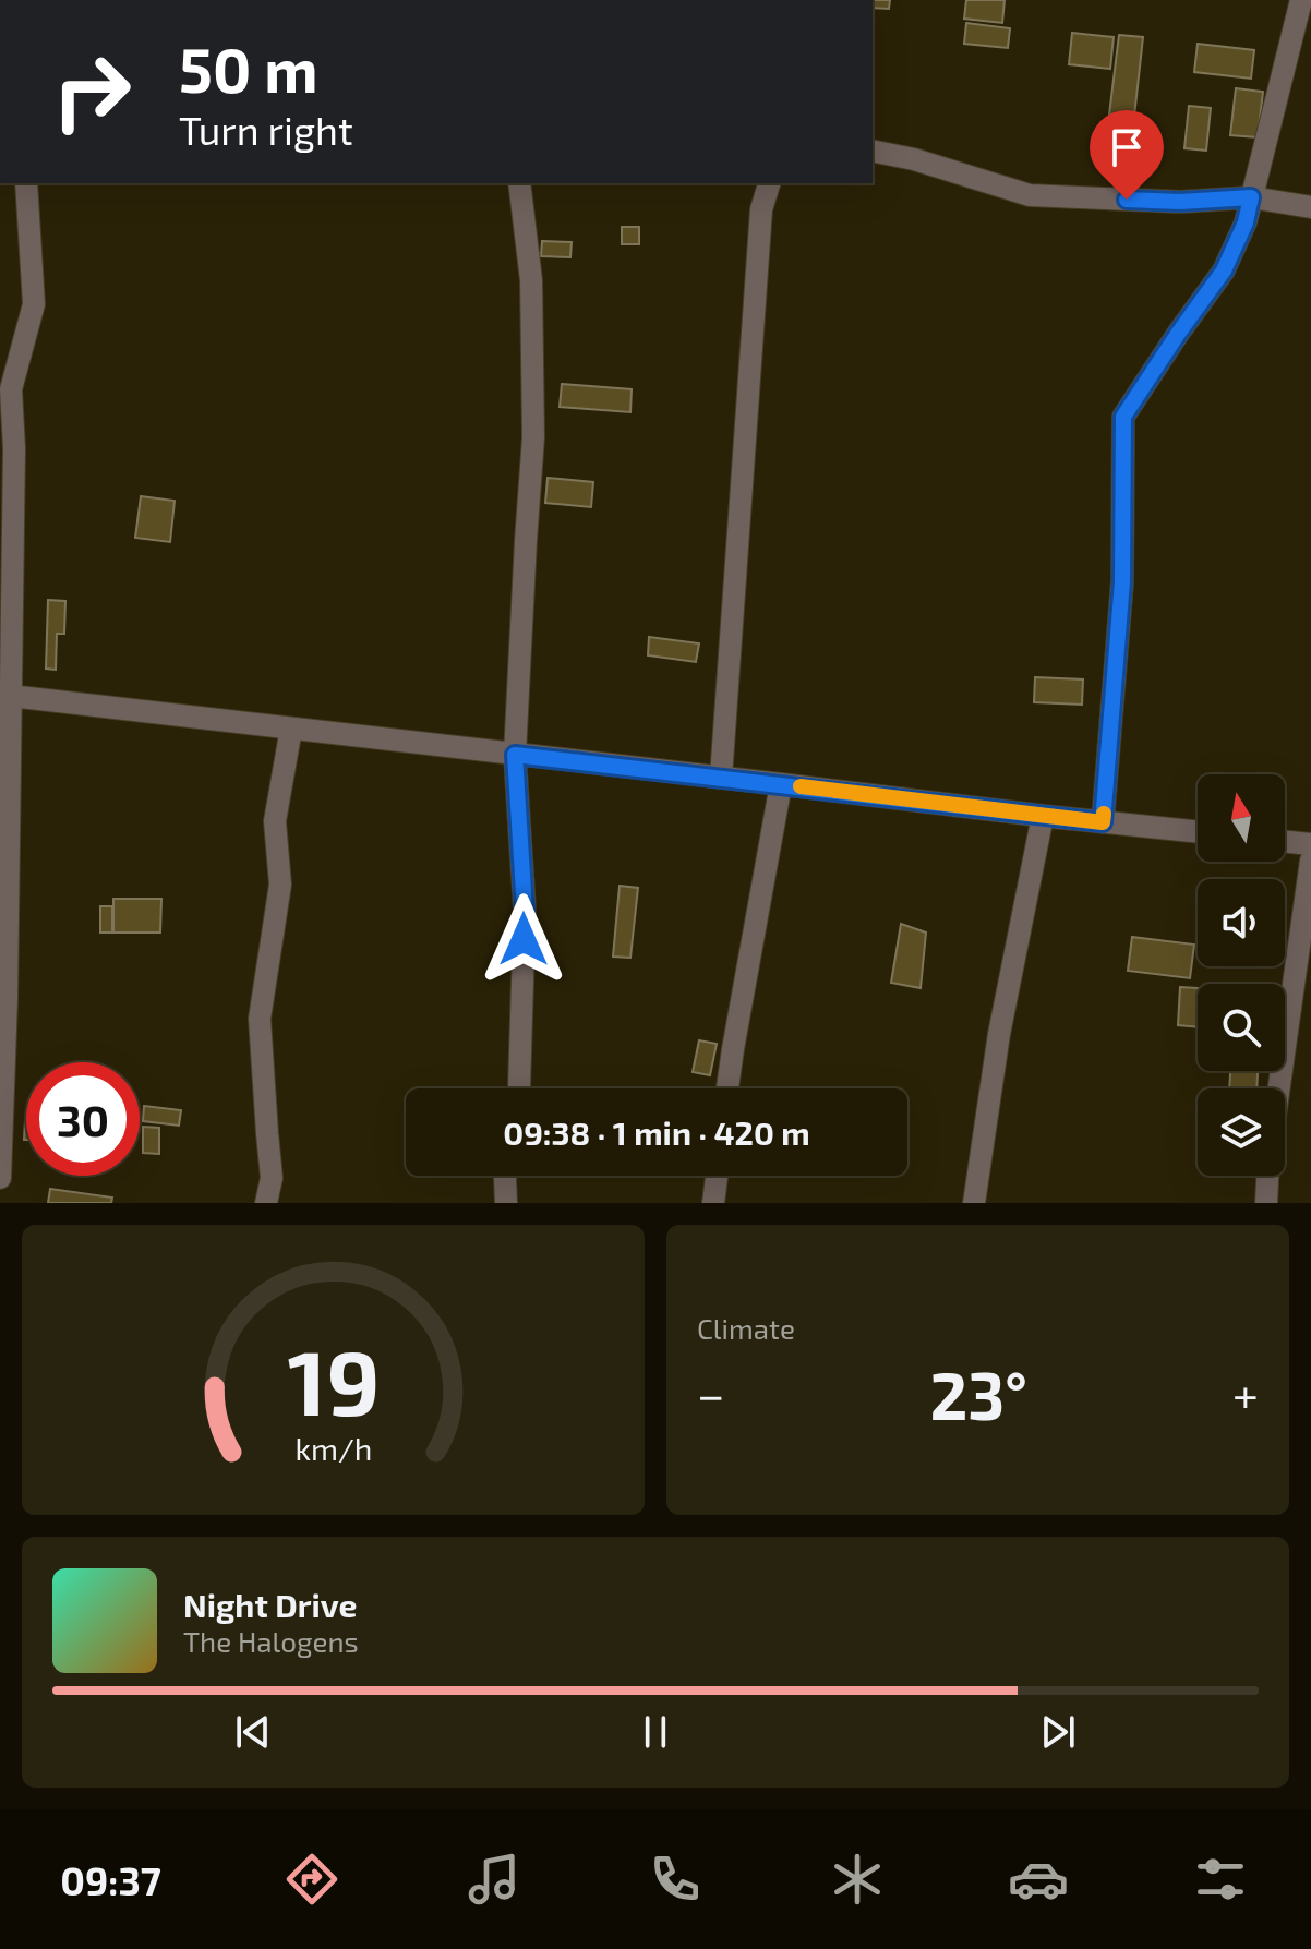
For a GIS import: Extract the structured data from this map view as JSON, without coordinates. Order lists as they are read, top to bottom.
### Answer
{
  "north": "top",
  "page": {
    "turn": ["50 m", "Turn right"],
    "limit": "30",
    "trip": "09:38 · 1 min · 420 m",
    "tile": "Climate",
    "heat": ["−", "23°", "+"],
    "song": ["Night Drive", "The Halogens"],
    "tabs": "09:37",
    "gauge": ["19", "km/h"]
  }
}
